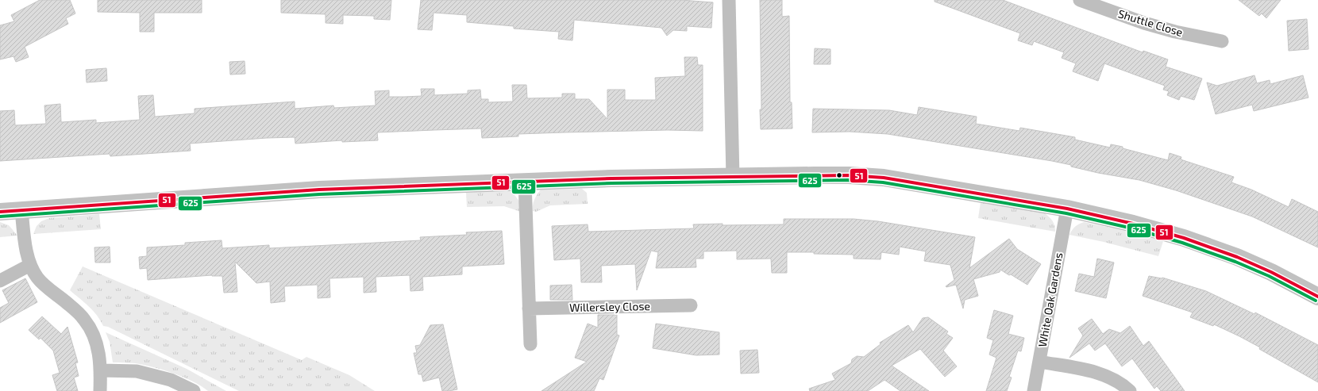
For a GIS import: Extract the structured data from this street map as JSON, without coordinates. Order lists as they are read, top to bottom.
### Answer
{
  "streets": {
    "street": ["Shuttle Close", "White Oak Gardens", "Willersley Close"]
  },
  "lines": ["transit line 51", "transit line 625"]
}
